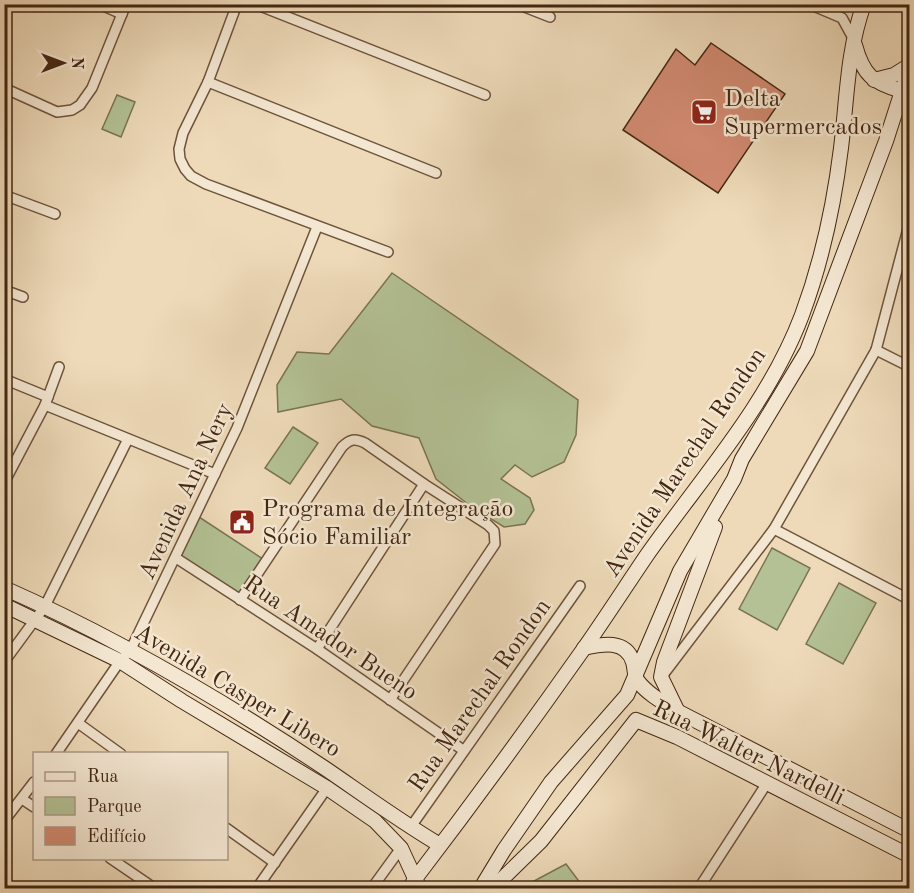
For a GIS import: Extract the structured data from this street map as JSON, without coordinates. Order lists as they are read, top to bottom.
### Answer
{
  "streets": {
    "main road": ["Avenida Marechal Rondon", "Avenida Casper Libero", "Rua Walter Nardelli"],
    "street": ["Avenida Ana Nery", "Rua Amador Bueno", "Rua Marechal Rondon"]
  },
  "crossings": [
    ["Avenida Marechal Rondon", "Avenida Casper Libero"],
    ["Avenida Marechal Rondon", "Rua Walter Nardelli"],
    ["Avenida Ana Nery", "Rua Amador Bueno"],
    ["Avenida Ana Nery", "Avenida Casper Libero"],
    ["Rua Amador Bueno", "Rua Marechal Rondon"],
    ["Avenida Casper Libero", "Rua Marechal Rondon"]
  ],
  "places": {
    "supermarket": ["Delta Supermercados"],
    "public building": ["Programa de Integração Sócio Familiar"]
  },
  "legend": ["Rua", "Parque", "Edifício"],
  "north": "right"
}
